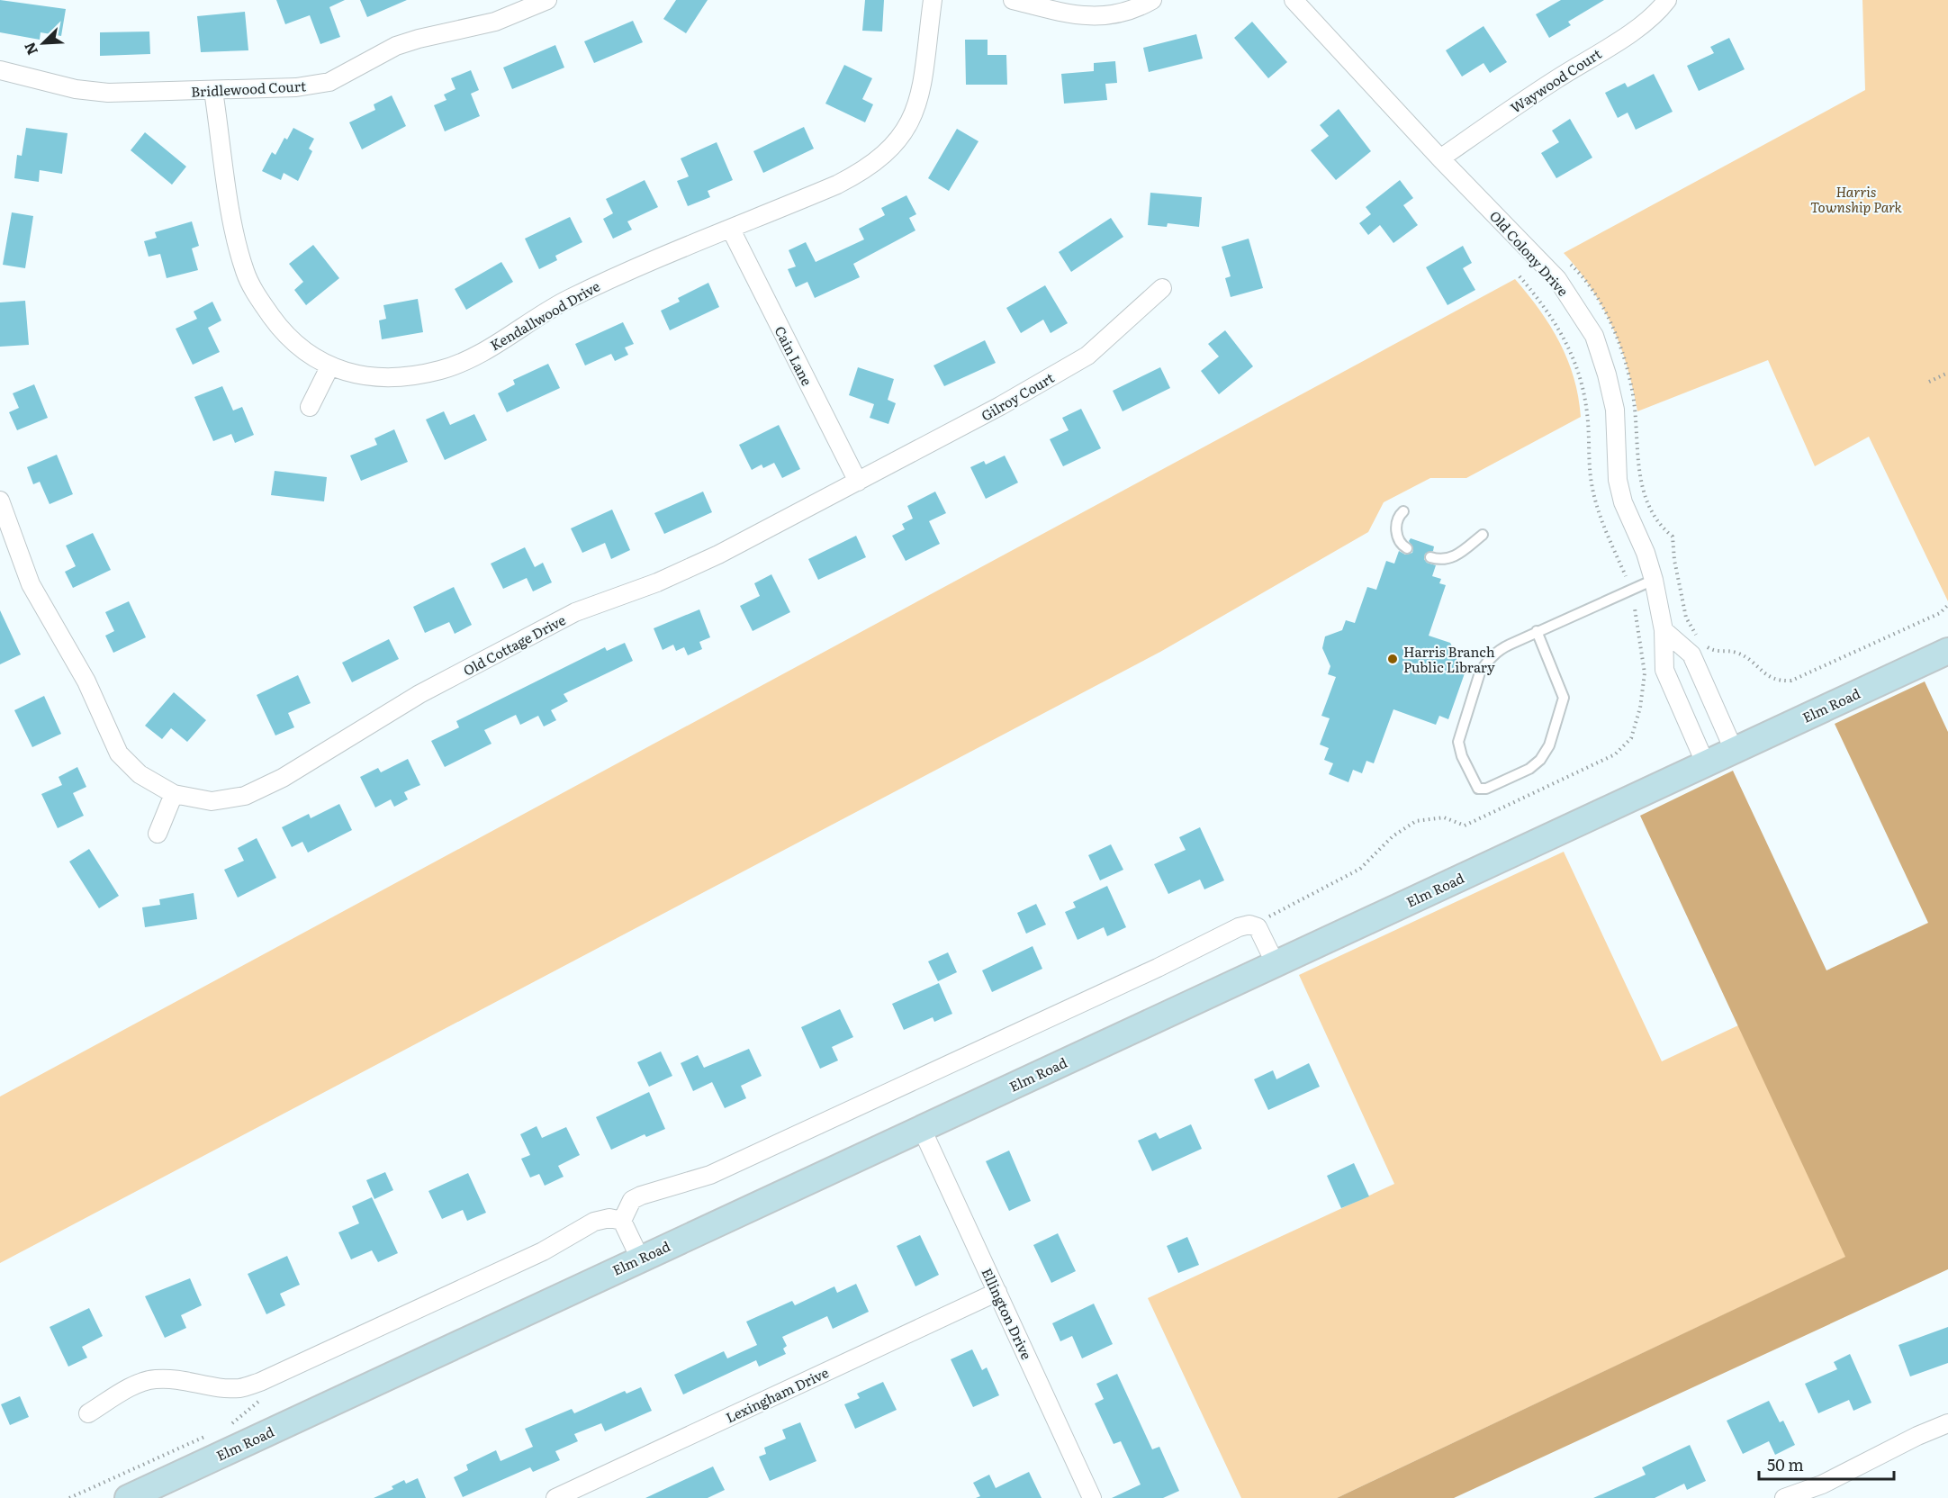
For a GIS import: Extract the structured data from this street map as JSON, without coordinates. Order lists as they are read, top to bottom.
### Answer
{
  "streets": {
    "street": [
      "Waywood Court",
      "Bridlewood Court",
      "Old Colony Drive",
      "Kendallwood Drive",
      "Cain Lane",
      "Gilroy Court",
      "Old Cottage Drive",
      "Elm Road",
      "Ellington Drive",
      "Lexingham Drive"
    ]
  },
  "crossings": [
    ["Waywood Court", "Old Colony Drive"],
    ["Bridlewood Court", "Kendallwood Drive"],
    ["Old Colony Drive", "Elm Road"],
    ["Kendallwood Drive", "Cain Lane"],
    ["Cain Lane", "Gilroy Court"],
    ["Cain Lane", "Old Cottage Drive"],
    ["Gilroy Court", "Old Cottage Drive"],
    ["Elm Road", "Ellington Drive"],
    ["Ellington Drive", "Lexingham Drive"]
  ],
  "parks": ["Harris Township Park"],
  "places": ["Harris Branch Public Library"],
  "scale_bar": "50 m",
  "north": "bottom left"
}
